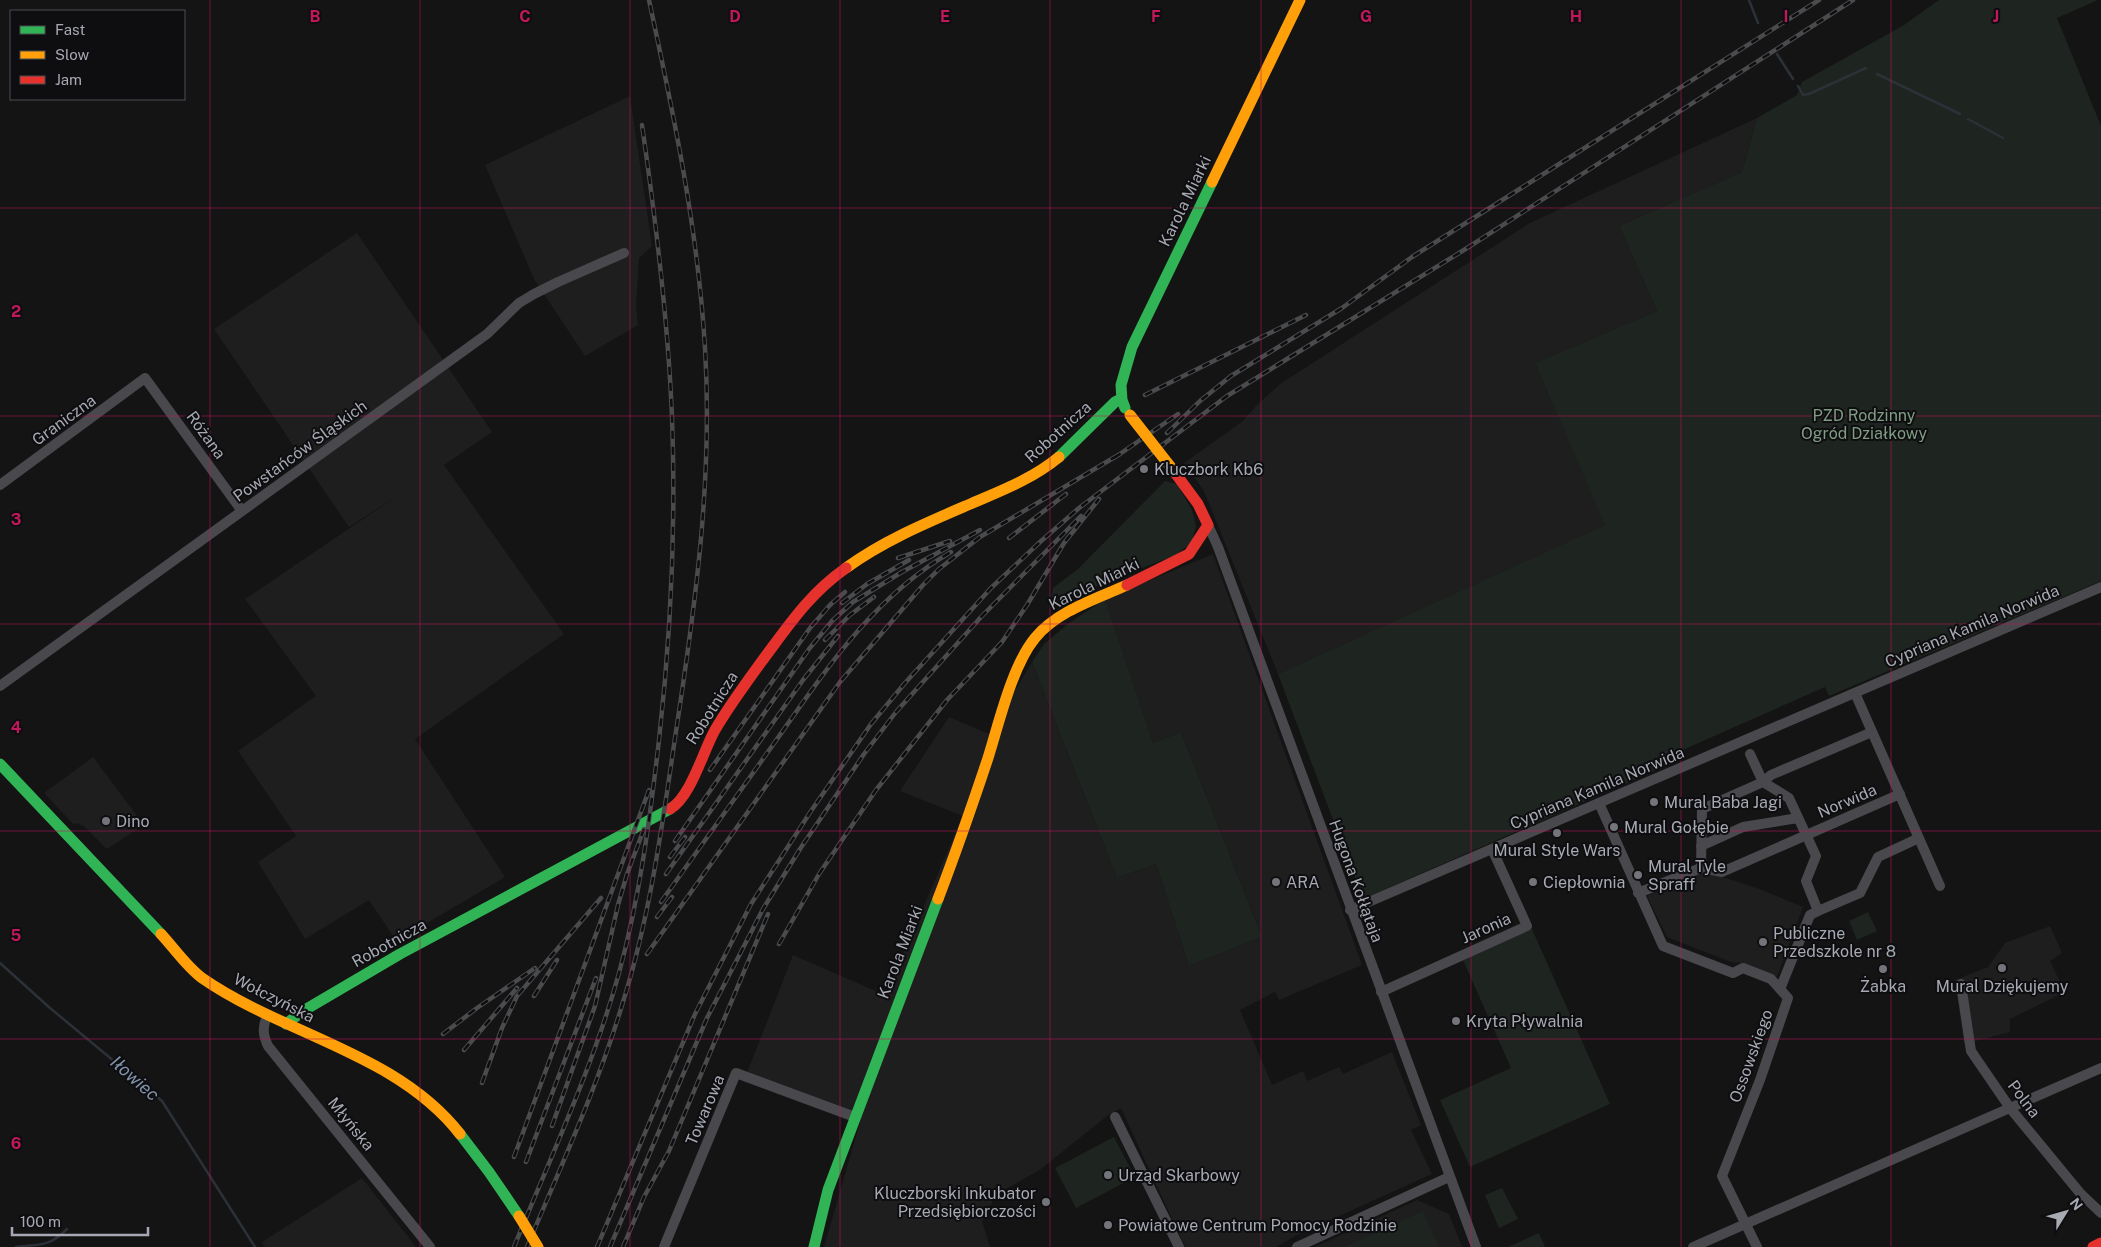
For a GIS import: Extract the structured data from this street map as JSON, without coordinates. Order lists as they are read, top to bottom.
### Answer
{
  "streets": {
    "street": [
      "Karola Miarki",
      "Graniczna",
      "Robotnicza",
      "Różana",
      "Powstańców Śląskich",
      "Cypriana Kamila Norwida",
      "Norwida",
      "Hugona Kołłątaja",
      "Jaronia",
      "Wołczyńska",
      "Ossowskiego",
      "Polna",
      "Towarowa",
      "Młyńska"
    ]
  },
  "crossings": [
    ["Karola Miarki", "Robotnicza"],
    ["Karola Miarki", "Hugona Kołłątaja"],
    ["Karola Miarki", "Towarowa"],
    ["Graniczna", "Różana"],
    ["Robotnicza", "Wołczyńska"],
    ["Różana", "Powstańców Śląskich"],
    ["Cypriana Kamila Norwida", "Hugona Kołłątaja"],
    ["Cypriana Kamila Norwida", "Jaronia"],
    ["Cypriana Kamila Norwida", "Ossowskiego"],
    ["Hugona Kołłątaja", "Jaronia"],
    ["Wołczyńska", "Młyńska"]
  ],
  "water": ["Iłowiec"],
  "parks": ["PZD Rodzinny Ogród Działkowy"],
  "places": [
    "Kluczbork Kb6",
    "Mural Baba Jagi",
    "Dino",
    "Mural Gołębie",
    "Mural Style Wars",
    "Mural Tyle Spraff",
    "ARA",
    "Ciepłownia",
    "Publiczne Przedszkole nr 8",
    "Mural Dziękujemy",
    "Żabka",
    "Kryta Pływalnia",
    "Urząd Skarbowy",
    "Kluczborski Inkubator Przedsiębiorczości",
    "Powiatowe Centrum Pomocy Rodzinie"
  ],
  "legend": ["Fast", "Slow", "Jam"],
  "scale_bar": "100 m",
  "north": "top right",
  "grid": {
    "columns": [
      "B",
      "C",
      "D",
      "E",
      "F",
      "G",
      "H",
      "I",
      "J"
    ],
    "rows": [
      "2",
      "3",
      "4",
      "5",
      "6"
    ]
  }
}
